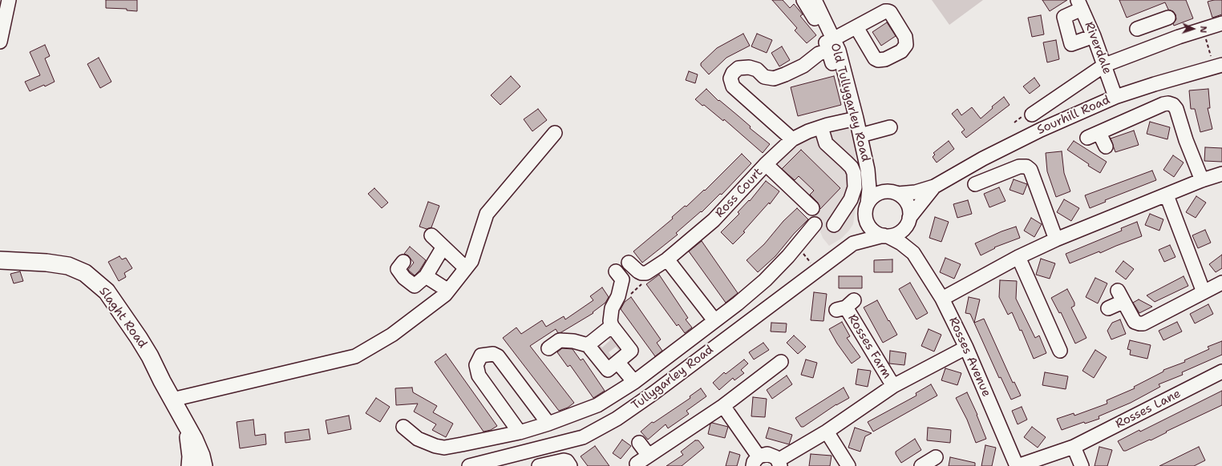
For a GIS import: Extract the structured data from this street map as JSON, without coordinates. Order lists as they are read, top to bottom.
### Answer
{
  "streets": {
    "main road": ["Slaght Road"],
    "street": [
      "Riverdale",
      "Old Tullygarley Road",
      "Sourhill Road",
      "Ross Court",
      "Rosses Farm",
      "Rosses Avenue",
      "Tullygarley Road",
      "Rosses Lane"
    ]
  },
  "crossings": [
    ["Riverdale", "Sourhill Road"],
    ["Old Tullygarley Road", "Sourhill Road"],
    ["Old Tullygarley Road", "Ross Court"],
    ["Old Tullygarley Road", "Rosses Avenue"],
    ["Old Tullygarley Road", "Tullygarley Road"],
    ["Sourhill Road", "Rosses Avenue"],
    ["Sourhill Road", "Tullygarley Road"],
    ["Rosses Farm", "Rosses Avenue"],
    ["Rosses Avenue", "Tullygarley Road"],
    ["Rosses Avenue", "Rosses Lane"]
  ],
  "north": "right"
}
